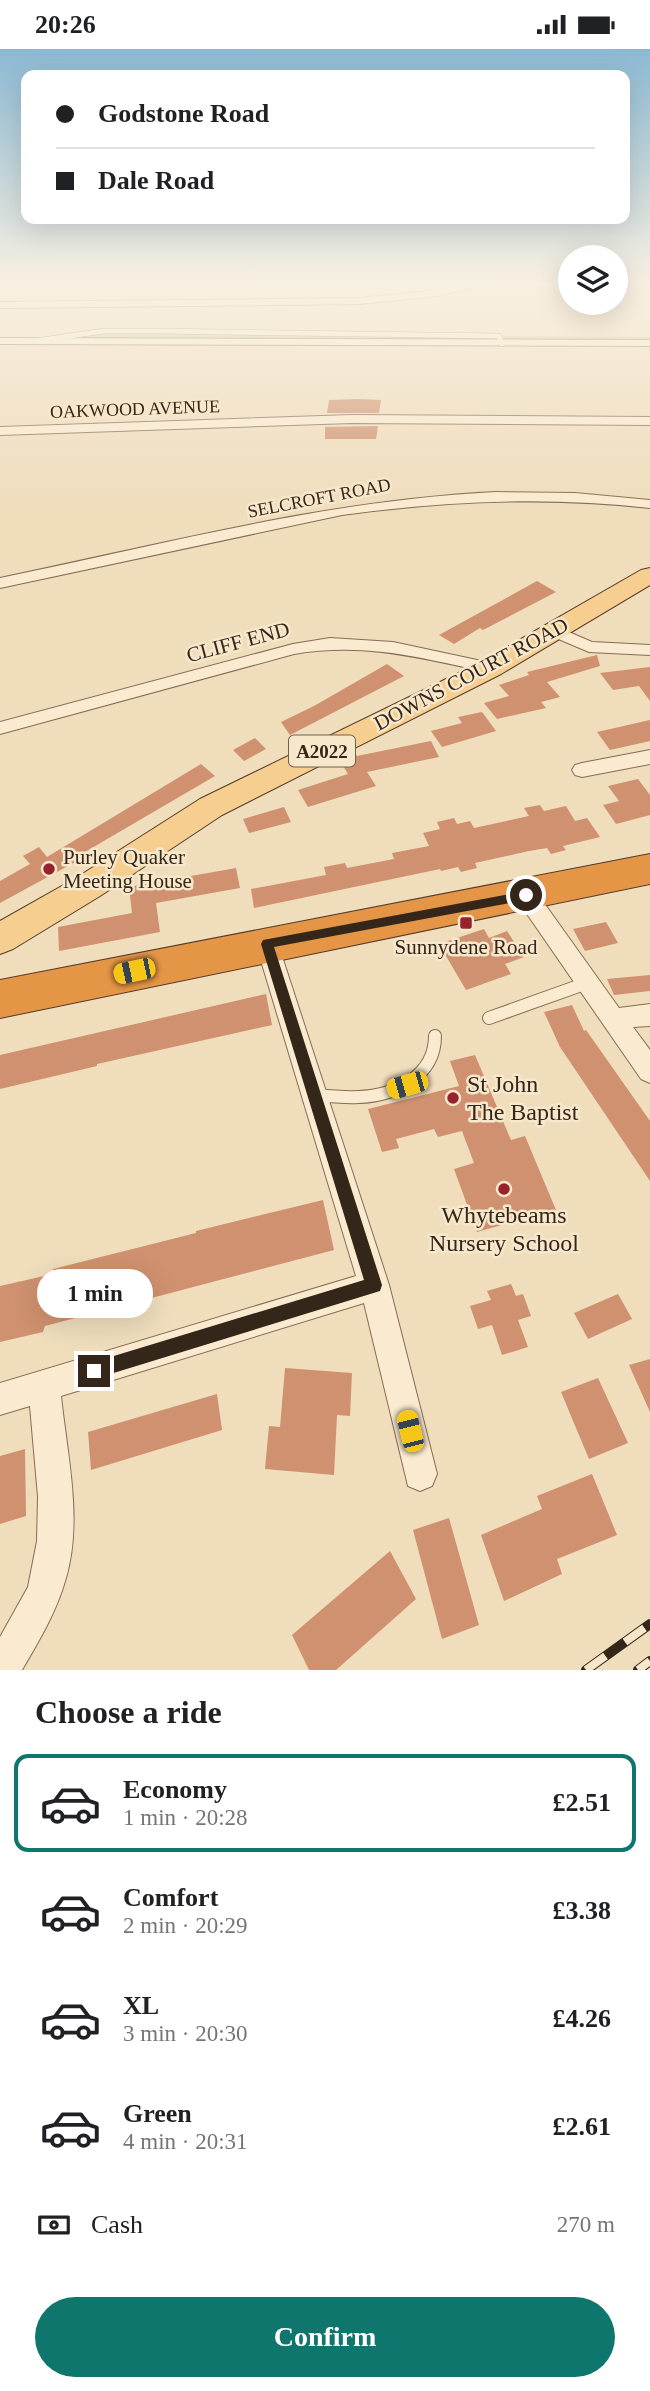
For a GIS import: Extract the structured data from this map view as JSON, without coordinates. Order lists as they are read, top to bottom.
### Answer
{
  "streets": {
    "main road": ["DOWNS COURT ROAD", "A2022"],
    "street": ["OAKWOOD AVENUE", "SELCROFT ROAD", "CLIFF END"]
  },
  "crossings": [
    ["CLIFF END", "DOWNS COURT ROAD"]
  ],
  "places": {
    "other": ["Purley Quaker Meeting House", "St John The Baptist", "Whytebeams Nursery School"],
    "transit": ["Sunnydene Road"]
  },
  "page": {
    "status": "20:26",
    "banner": ["Godstone Road", "Dale Road"],
    "bubble": "1 min",
    "heading": "Choose a ride",
    "list": [
      {
        "name": "Economy",
        "note": "1 min · 20:28",
        "value": "£2.51"
      },
      {
        "name": "Comfort",
        "note": "2 min · 20:29",
        "value": "£3.38"
      },
      {
        "name": "XL",
        "note": "3 min · 20:30",
        "value": "£4.26"
      },
      {
        "name": "Green",
        "note": "4 min · 20:31",
        "value": "£2.61"
      }
    ],
    "pay": ["Cash", "270 m"],
    "buttons": "Confirm"
  }
}
